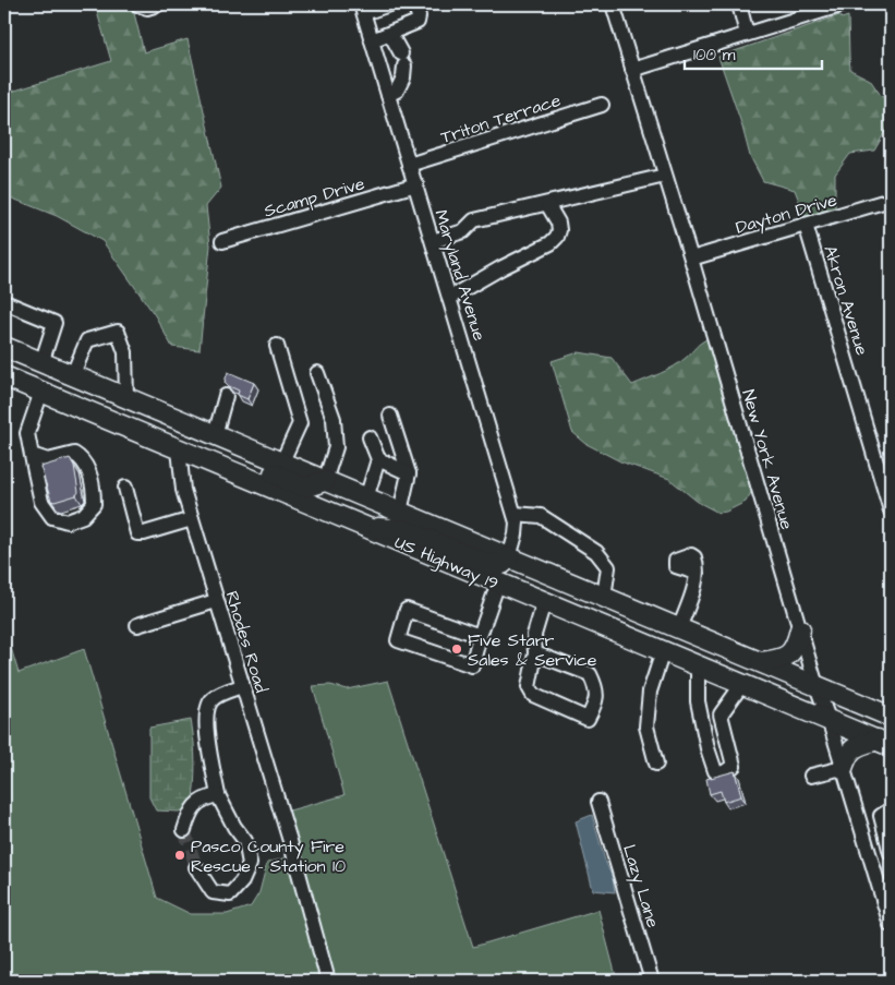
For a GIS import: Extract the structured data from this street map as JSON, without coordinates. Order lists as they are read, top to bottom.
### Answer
{
  "streets": {
    "highway": ["US Highway 19"],
    "street": [
      "Triton Terrace",
      "Scamp Drive",
      "Dayton Drive",
      "Maryland Avenue",
      "Akron Avenue",
      "New York Avenue",
      "Rhodes Road",
      "Lazy Lane"
    ]
  },
  "crossings": [
    ["Triton Terrace", "Maryland Avenue"],
    ["Scamp Drive", "Maryland Avenue"],
    ["Dayton Drive", "Akron Avenue"],
    ["Dayton Drive", "New York Avenue"],
    ["Maryland Avenue", "US Highway 19"],
    ["New York Avenue", "US Highway 19"],
    ["US Highway 19", "Rhodes Road"]
  ],
  "places": ["Five Starr Sales & Service", "Pasco County Fire Rescue - Station 10"],
  "scale_bar": "100 m"
}
